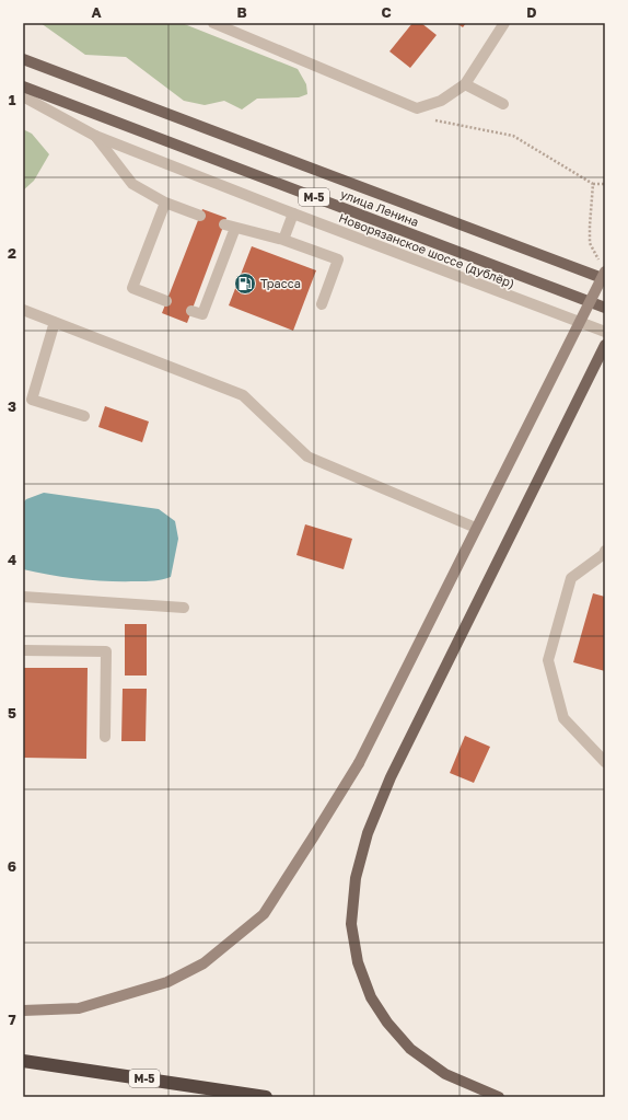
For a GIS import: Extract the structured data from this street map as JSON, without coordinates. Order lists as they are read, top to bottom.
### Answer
{
  "streets": {
    "highway": ["М-5"],
    "main road": ["улица Ленина"],
    "street": ["Новорязанское шоссе (дублёр)"]
  },
  "places": {
    "fuel station": ["Трасса"]
  },
  "grid": {
    "columns": [
      "A",
      "B",
      "C",
      "D"
    ],
    "rows": [
      "1",
      "2",
      "3",
      "4",
      "5",
      "6",
      "7"
    ]
  }
}
